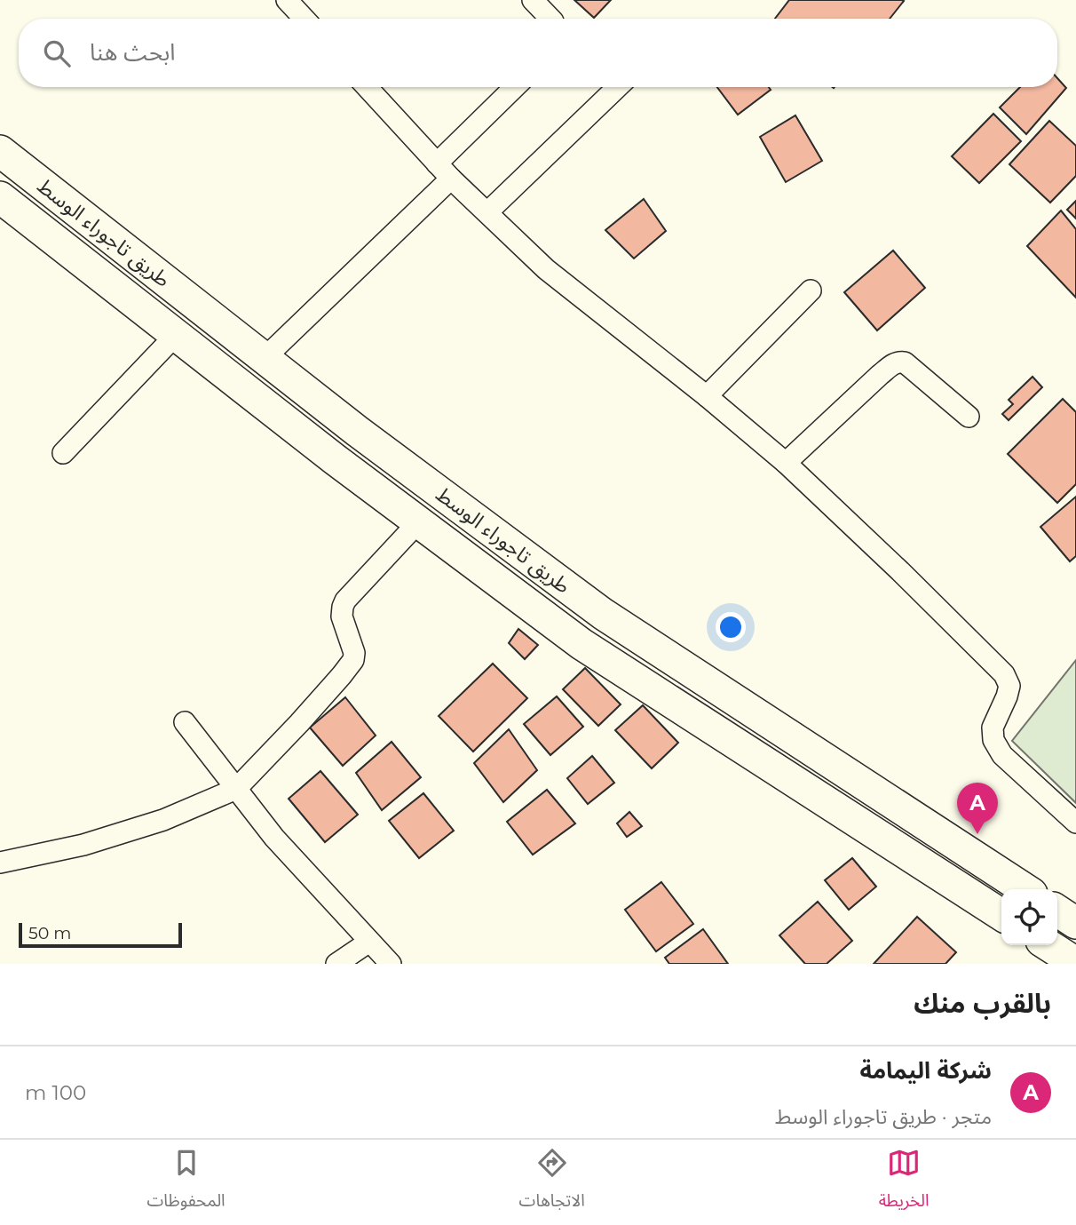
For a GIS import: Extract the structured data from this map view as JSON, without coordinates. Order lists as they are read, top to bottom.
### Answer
{
  "streets": {
    "main road": ["طريق تاجوراء الوسط"]
  },
  "scale_bar": "50 m",
  "page": {
    "search": "ابحث هنا",
    "pins": "A",
    "scale": "50 m",
    "heading": "بالقرب منك",
    "list": [
      {
        "mark": "A",
        "name": "شركة اليمامة",
        "note": "متجر · طريق تاجوراء الوسط",
        "value": "100 m"
      }
    ],
    "nav": ["الخريطة", "الاتجاهات", "المحفوظات"]
  }
}
